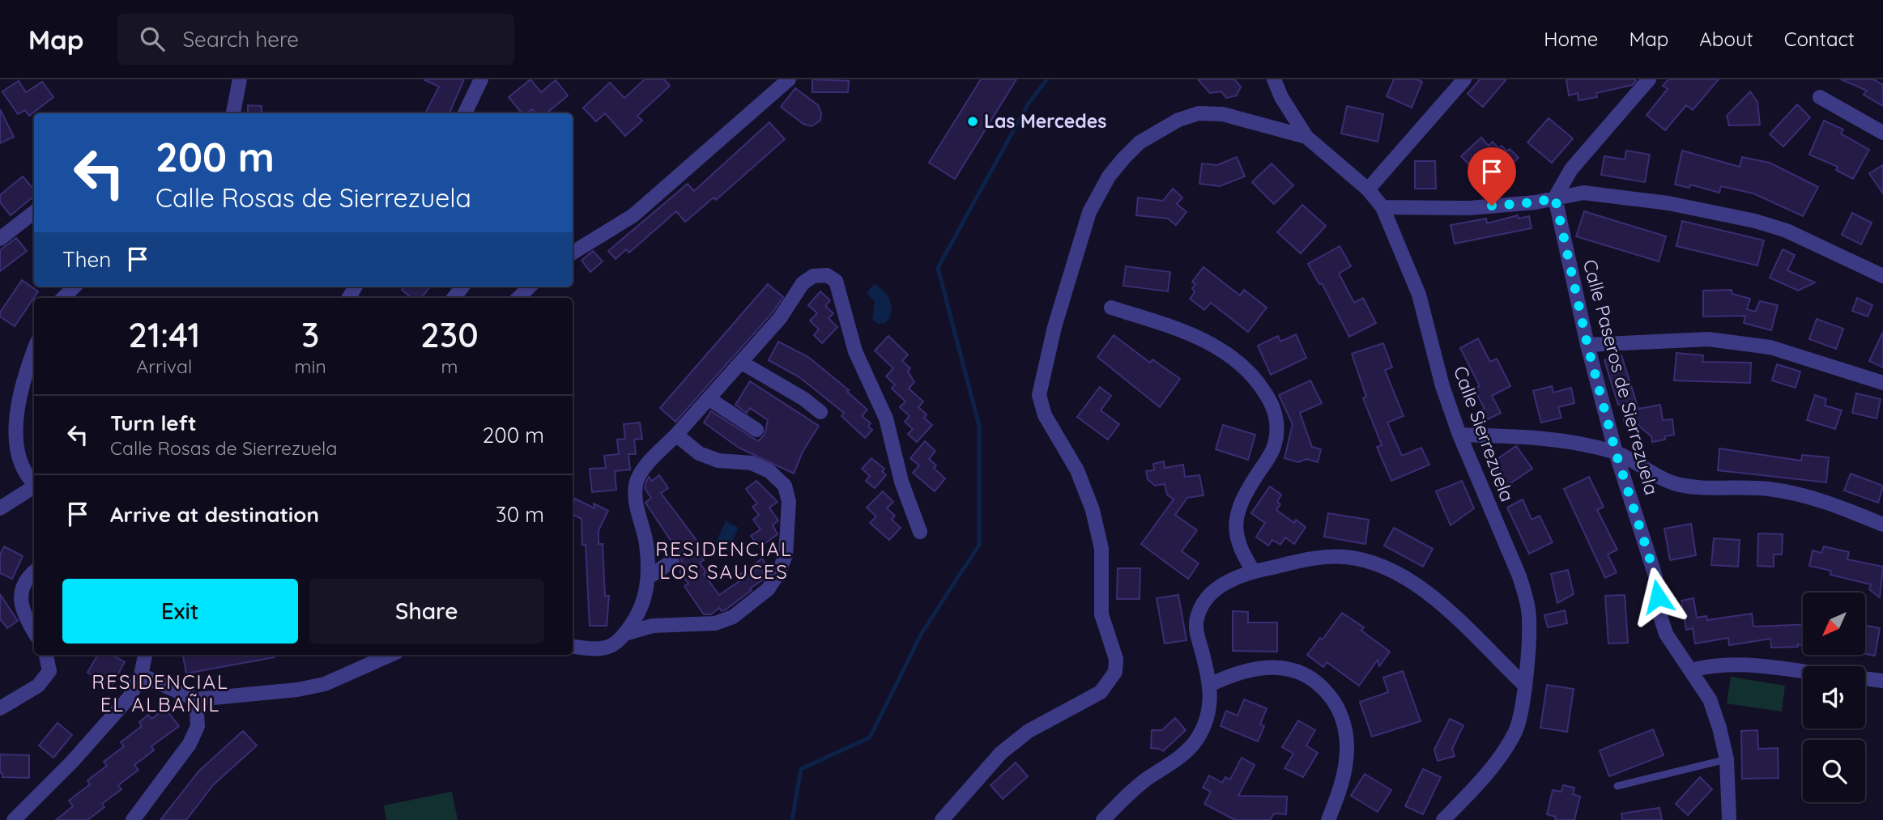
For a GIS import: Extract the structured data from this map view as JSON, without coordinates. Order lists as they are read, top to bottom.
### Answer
{
  "streets": {
    "street": ["Calle Paseros de Sierrezuela", "Calle Sierrezuela"]
  },
  "districts": ["RESIDENCIAL LOS SAUCES", "RESIDENCIAL EL ALBAÑIL"],
  "places": ["Las Mercedes"],
  "north": "bottom left",
  "page": {
    "header": "Map",
    "search": "Search here",
    "nav": [
      "Home",
      "Map",
      "About",
      "Contact"
    ],
    "turn": ["200 m", "Calle Rosas de Sierrezuela"],
    "then": "Then",
    "eta": [
      "21:41",
      "Arrival",
      "3",
      "min",
      "230",
      "m"
    ],
    "list": [
      {
        "name": "Turn left",
        "note": "Calle Rosas de Sierrezuela",
        "value": "200 m"
      },
      {
        "name": "Arrive at destination",
        "value": "30 m"
      }
    ],
    "buttons": ["Exit", "Share"]
  }
}
